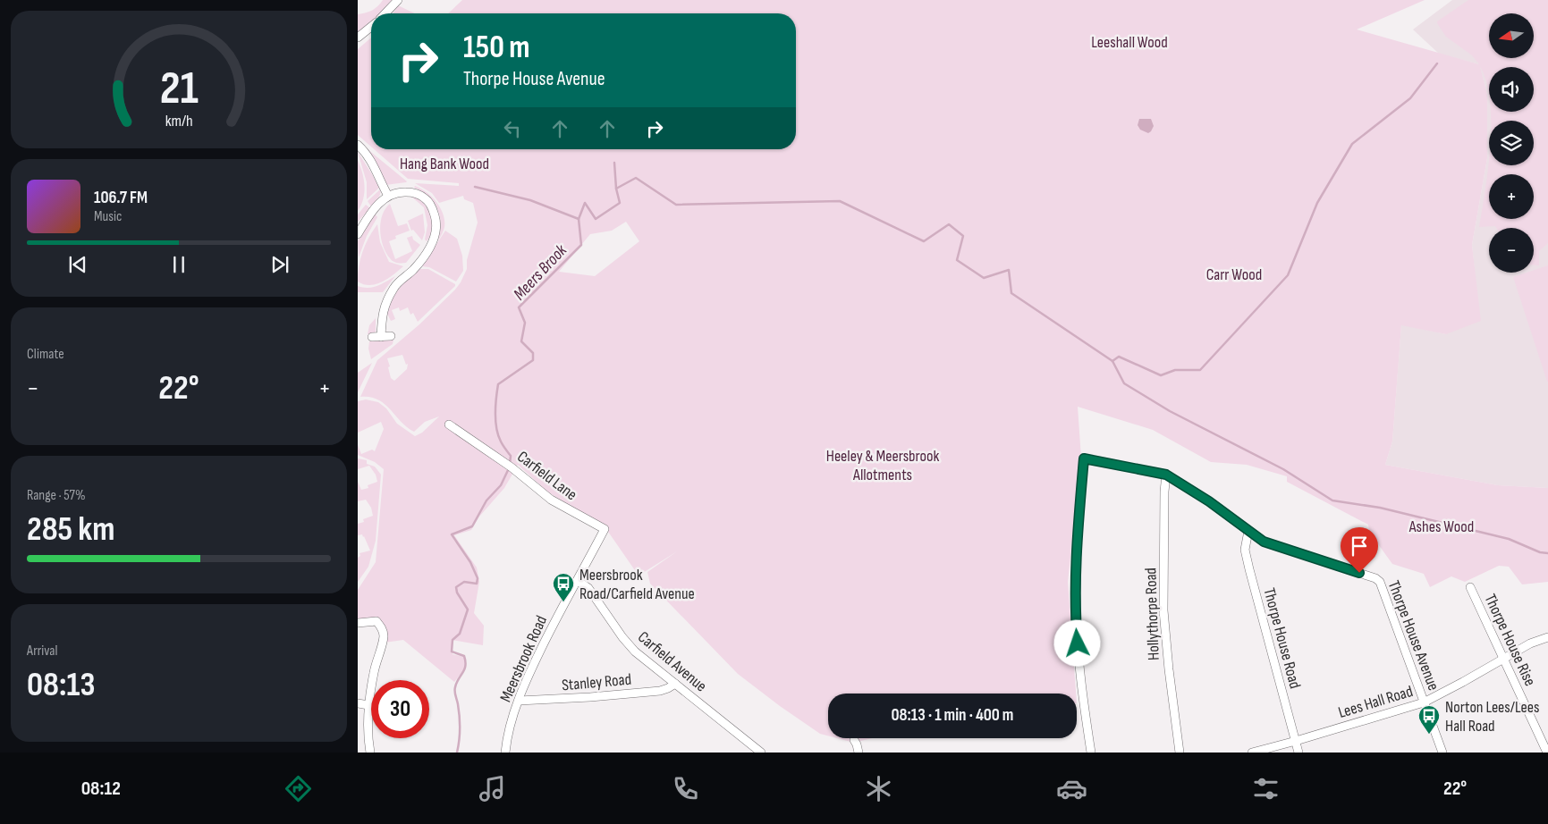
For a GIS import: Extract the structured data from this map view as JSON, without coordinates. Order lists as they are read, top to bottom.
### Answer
{
  "streets": {
    "street": [
      "Carfield Lane",
      "Hollythorpe Road",
      "Thorpe House Avenue",
      "Thorpe House Road",
      "Thorpe House Rise",
      "Meersbrook Road",
      "Carfield Avenue",
      "Stanley Road",
      "Lees Hall Road"
    ]
  },
  "crossings": [
    ["Carfield Lane", "Meersbrook Road"],
    ["Carfield Lane", "Carfield Avenue"],
    ["Hollythorpe Road", "Thorpe House Avenue"],
    ["Thorpe House Avenue", "Thorpe House Road"],
    ["Thorpe House Avenue", "Lees Hall Road"],
    ["Thorpe House Road", "Lees Hall Road"],
    ["Thorpe House Rise", "Lees Hall Road"],
    ["Meersbrook Road", "Carfield Avenue"],
    ["Meersbrook Road", "Stanley Road"],
    ["Carfield Avenue", "Stanley Road"]
  ],
  "water": ["Meers Brook"],
  "parks": [
    "Leeshall Wood",
    "Hang Bank Wood",
    "Carr Wood",
    "Heeley & Meersbrook Allotments",
    "Ashes Wood"
  ],
  "places": {
    "bus stop": ["Meersbrook Road/Carfield Avenue", "Norton Lees/Lees Hall Road"]
  },
  "north": "left",
  "page": {
    "map_buttons": ["+", "−"],
    "turn": ["150 m", "Thorpe House Avenue"],
    "song": ["106.7 FM", "Music"],
    "tile": [
      "Climate",
      ["Range · 57%", "285 km"],
      ["Arrival", "08:13"]
    ],
    "heat": ["−", "22°", "+"],
    "limit": "30",
    "trip": "08:13 · 1 min · 400 m",
    "tabs": ["08:12", "22°"],
    "gauge": ["21", "km/h"]
  }
}
